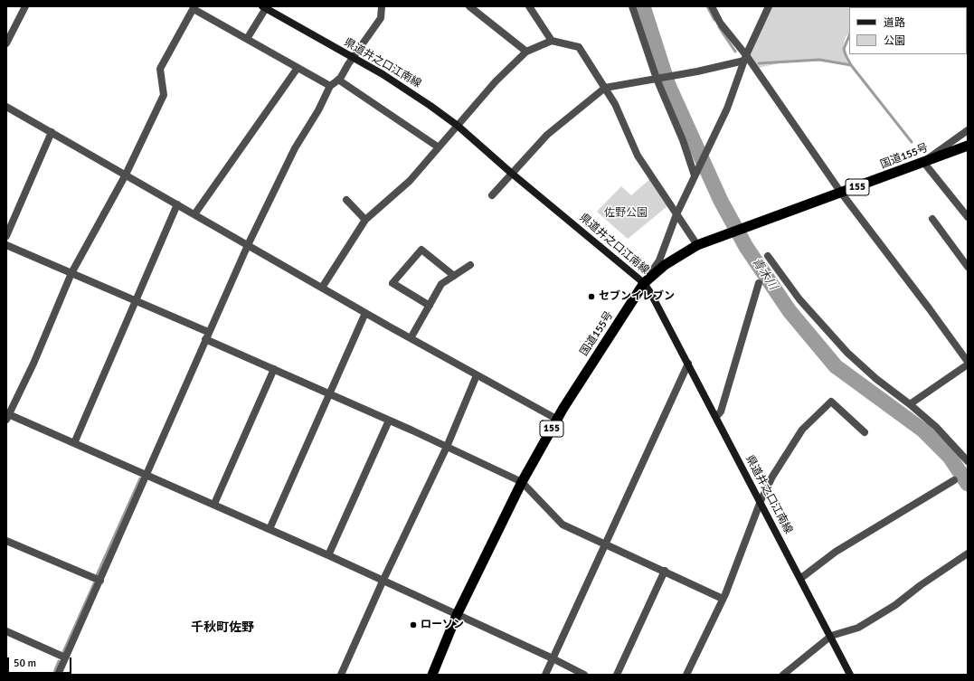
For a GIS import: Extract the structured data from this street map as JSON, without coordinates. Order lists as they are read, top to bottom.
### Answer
{
  "streets": {
    "highway": ["国道155号", "155"],
    "main road": ["県道井之口江南線"]
  },
  "crossings": [
    ["県道井之口江南線", "国道155号"]
  ],
  "districts": ["千秋町佐野"],
  "water": ["青木川"],
  "parks": ["佐野公園"],
  "places": ["セブンイレブン", "ローソン"],
  "legend": ["道路", "公園"],
  "scale_bar": "50 m"
}
